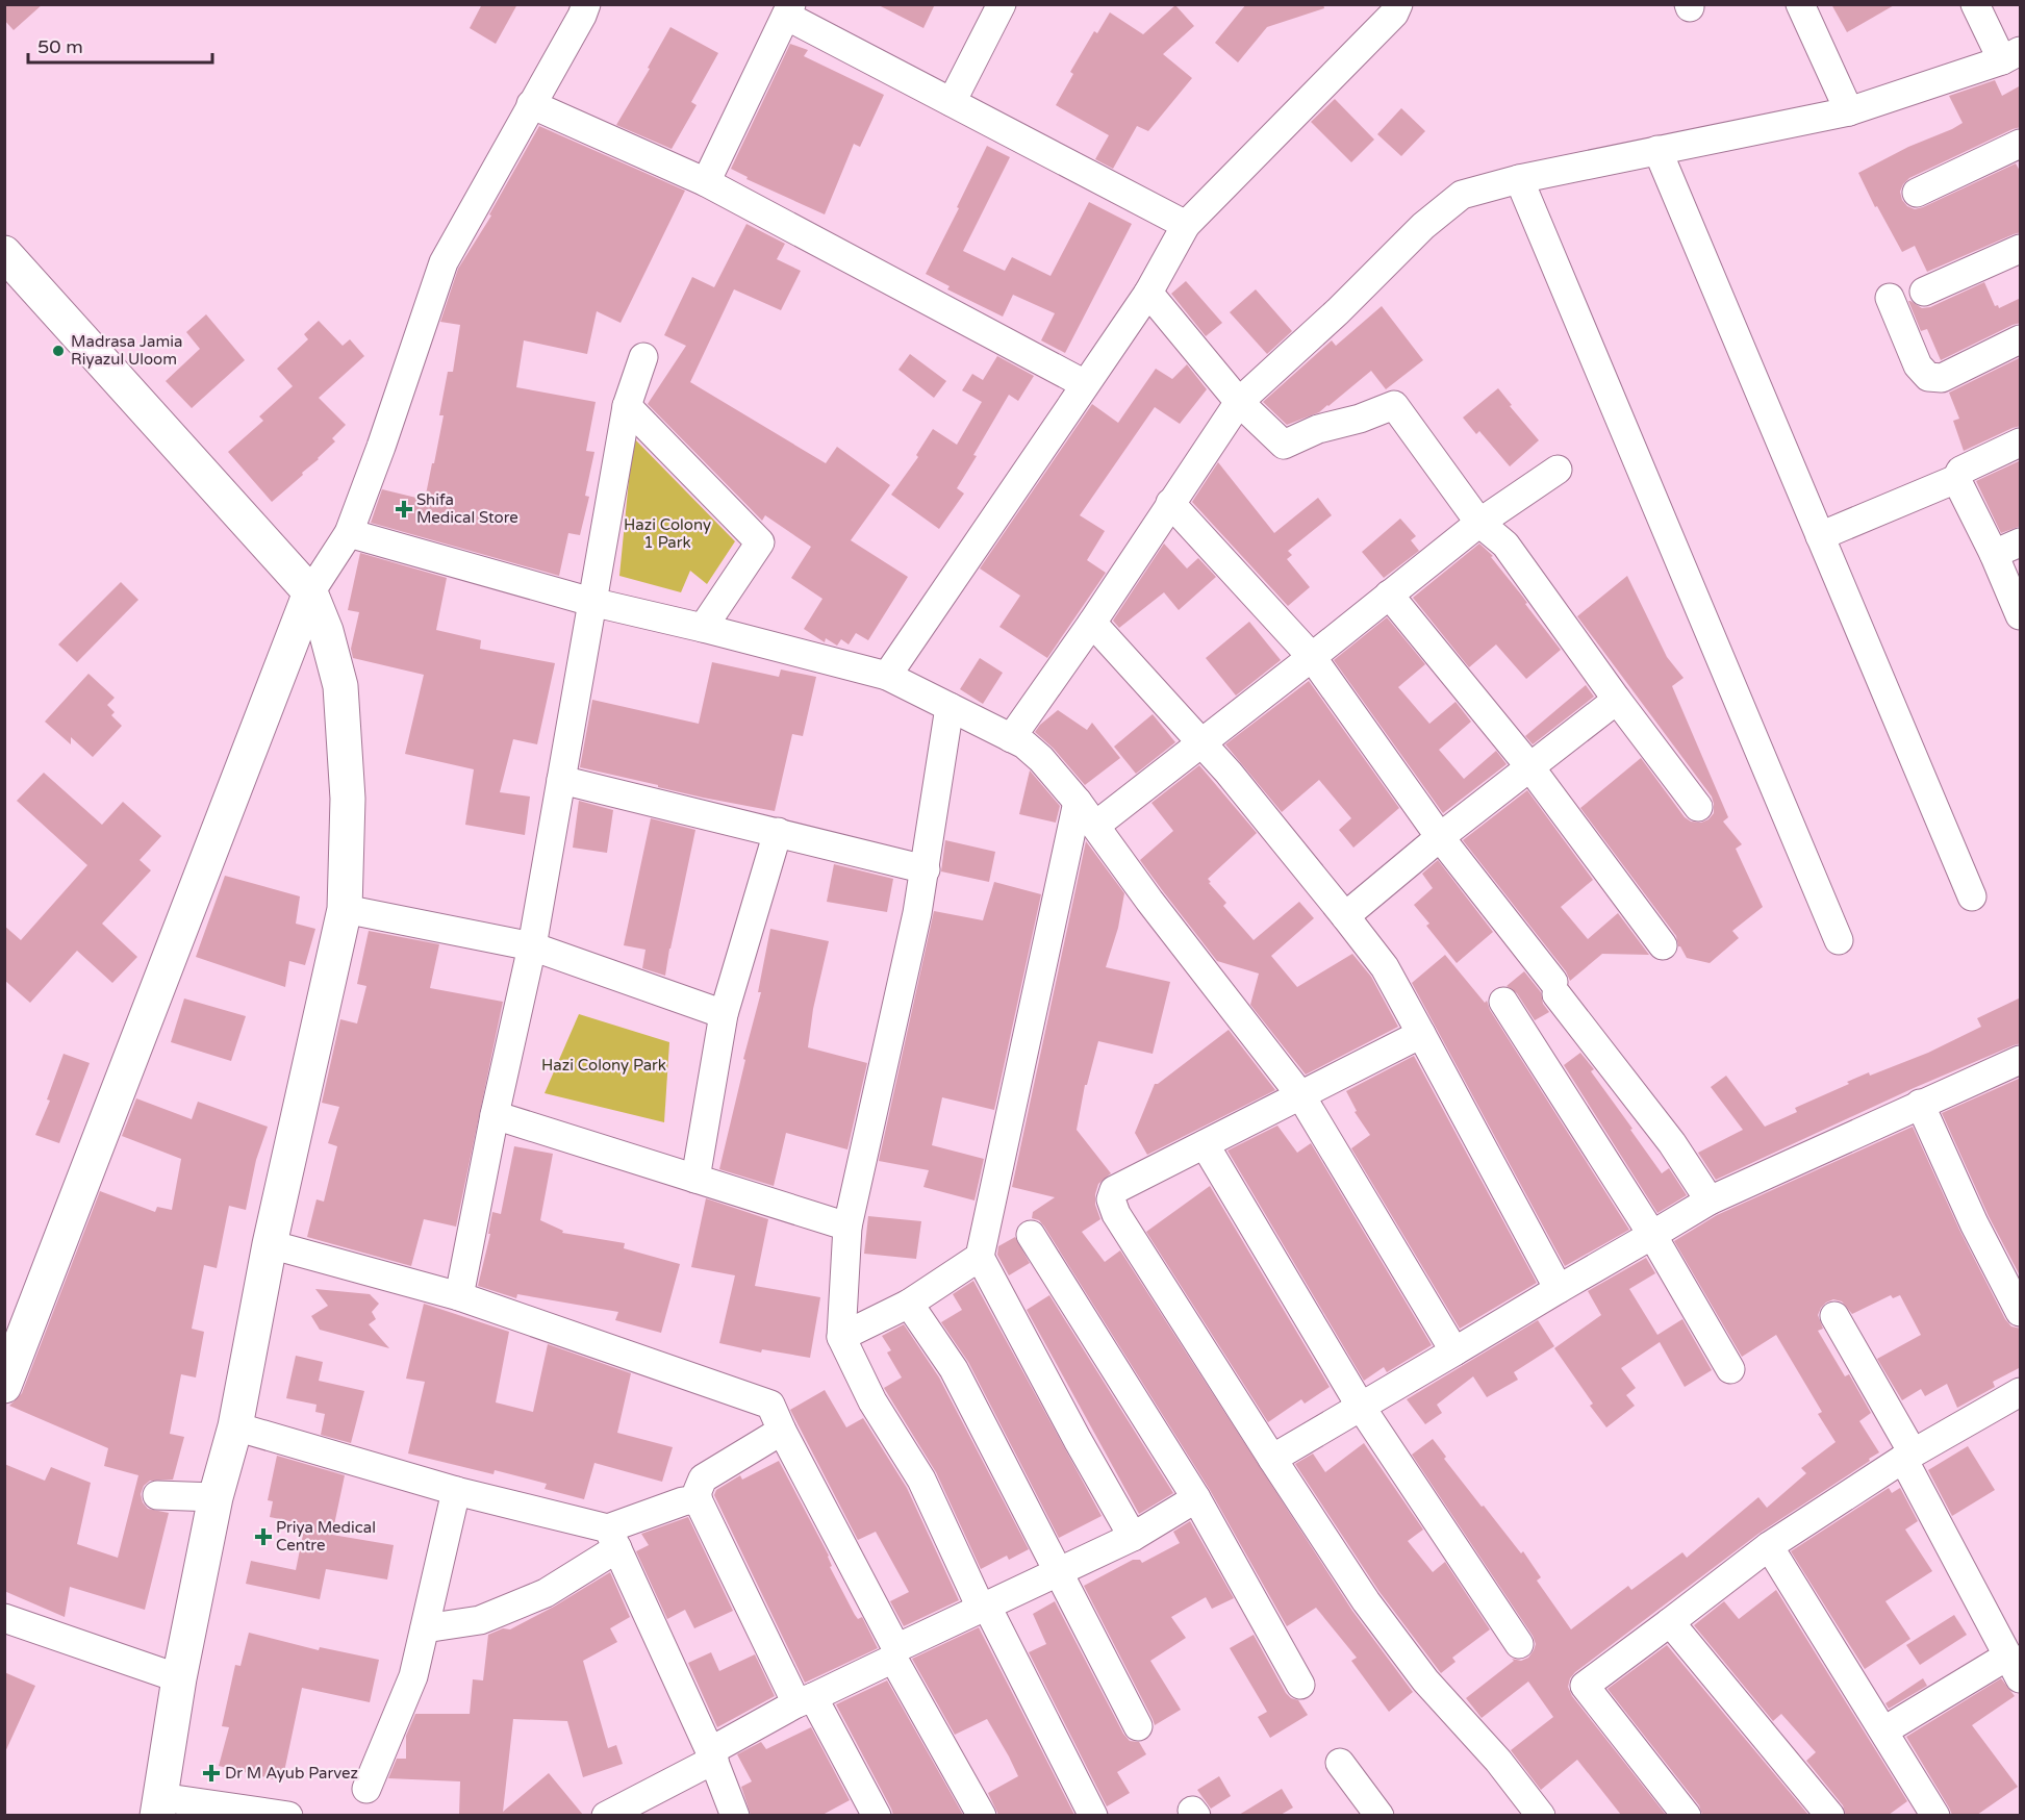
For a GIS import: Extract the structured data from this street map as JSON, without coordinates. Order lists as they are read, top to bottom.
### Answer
{
  "parks": ["Hazi Colony 1 Park", "Hazi Colony Park"],
  "places": {
    "other": ["Madrasa Jamia Riyazul Uloom"],
    "health": ["Shifa Medical Store", "Priya Medical Centre", "Dr M Ayub Parvez"]
  },
  "scale_bar": "50 m"
}
